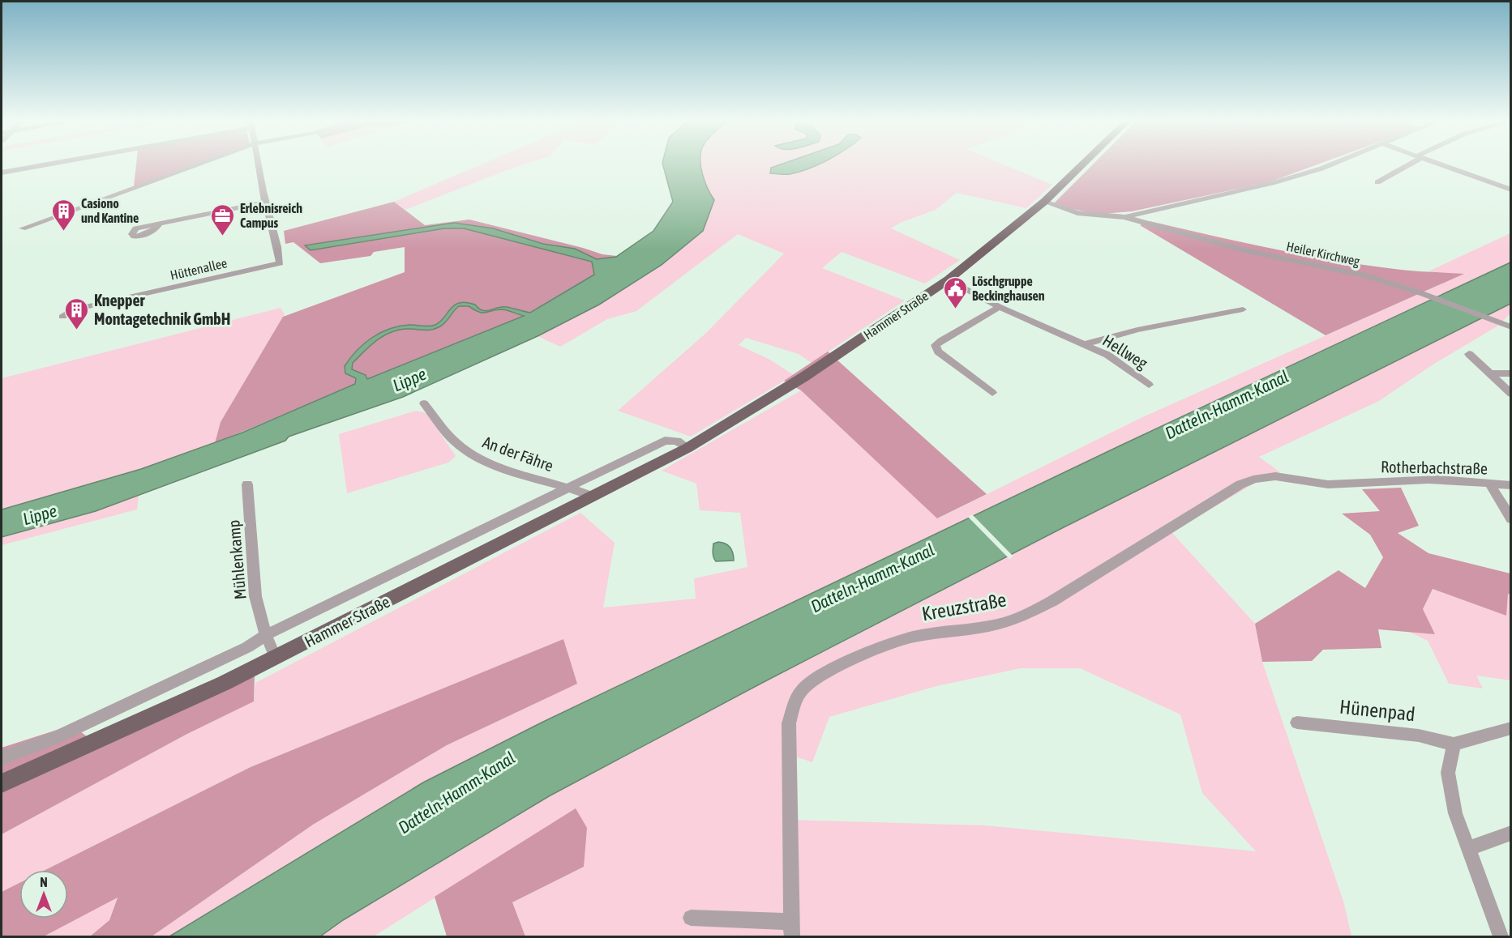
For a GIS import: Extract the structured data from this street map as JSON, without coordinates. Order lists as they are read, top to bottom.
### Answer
{
  "streets": {
    "main road": ["Hammer Straße"],
    "street": [
      "Heiler Kirchweg",
      "Hüttenallee",
      "Hellweg",
      "An der Fähre",
      "Rotherbachstraße",
      "Mühlenkamp",
      "Kreuzstraße",
      "Hünenpad"
    ]
  },
  "crossings": [
    ["Hammer Straße", "Hellweg"],
    ["Hammer Straße", "An der Fähre"],
    ["Hammer Straße", "Mühlenkamp"],
    ["Rotherbachstraße", "Kreuzstraße"]
  ],
  "water": ["Lippe", "Datteln-Hamm-Kanal"],
  "places": {
    "building": ["Casiono und Kantine", "Knepper Montagetechnik GmbH"],
    "office": ["Erlebnisreich Campus"],
    "public building": ["Löschgruppe Beckinghausen"]
  },
  "north": "top"
}
